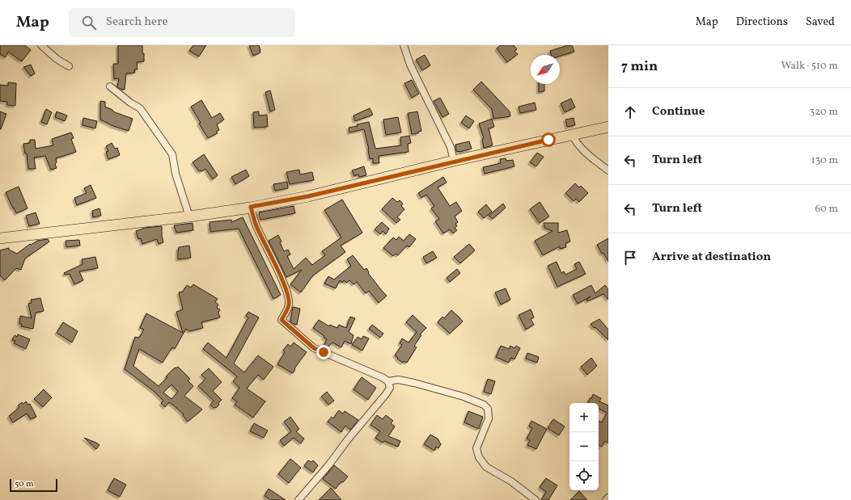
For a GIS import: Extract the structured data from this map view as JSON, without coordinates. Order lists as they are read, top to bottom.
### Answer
{
  "scale_bar": "50 m",
  "north": "bottom left",
  "page": {
    "header": "Map",
    "search": "Search here",
    "nav": ["Map", "Directions", "Saved"],
    "heading": ["7 min", "Walk · 510 m"],
    "list": [
      ["Continue", "320 m"],
      ["Turn left", "130 m"],
      ["Turn left", "60 m"],
      "Arrive at destination"
    ],
    "map_buttons": ["+", "−"],
    "scale": "50 m"
  }
}
